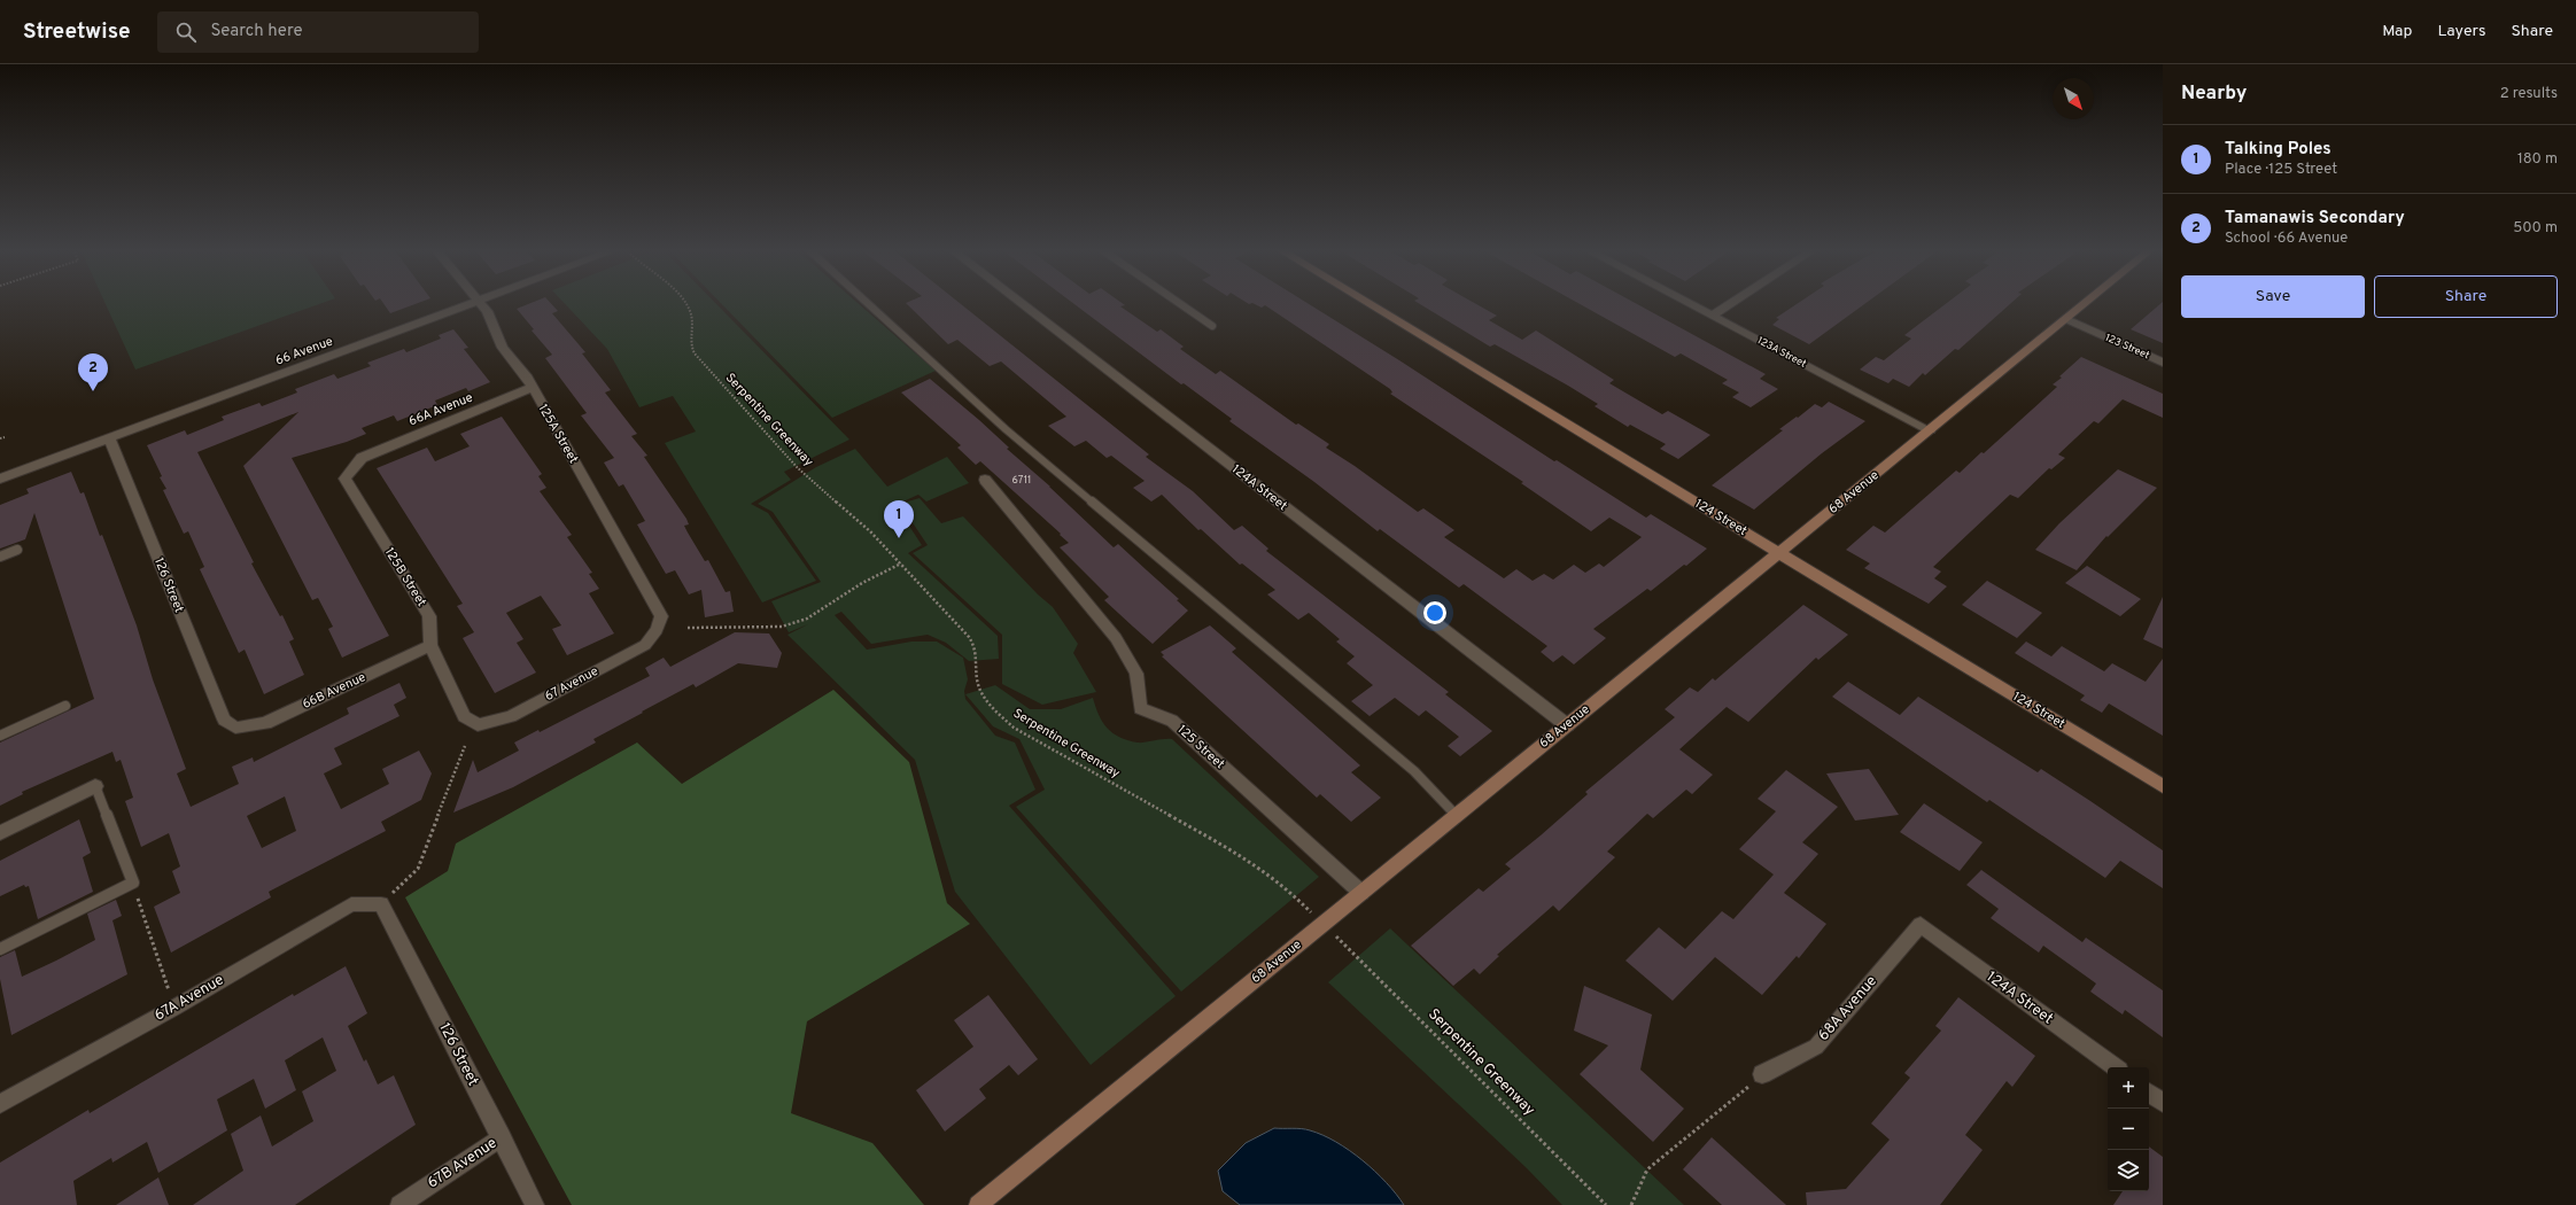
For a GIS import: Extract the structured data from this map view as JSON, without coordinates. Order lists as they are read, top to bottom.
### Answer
{
  "streets": {
    "street": [
      "123 Street",
      "66 Avenue",
      "123A Street",
      "66A Avenue",
      "125A Street",
      "124A Street",
      "68 Avenue",
      "124 Street",
      "125B Street",
      "126 Street",
      "67 Avenue",
      "66B Avenue",
      "125 Street",
      "67A Avenue",
      "68A Avenue",
      "67B Avenue"
    ],
    "path": ["Serpentine Greenway"]
  },
  "crossings": [
    ["123 Street", "68 Avenue"],
    ["66 Avenue", "126 Street"],
    ["123A Street", "68 Avenue"],
    ["66A Avenue", "125A Street"],
    ["66A Avenue", "125B Street"],
    ["125A Street", "67 Avenue"],
    ["124A Street", "68 Avenue"],
    ["124A Street", "68A Avenue"],
    ["68 Avenue", "124 Street"],
    ["68 Avenue", "125 Street"],
    ["125B Street", "67 Avenue"],
    ["125B Street", "66B Avenue"],
    ["126 Street", "66B Avenue"],
    ["126 Street", "67A Avenue"],
    ["126 Street", "67B Avenue"]
  ],
  "house_numbers": ["6711"],
  "north": "bottom right",
  "page": {
    "header": "Streetwise",
    "search": "Search here",
    "nav": ["Map", "Layers", "Share"],
    "heading": ["Nearby", "2 results"],
    "list": [
      {
        "mark": "1",
        "name": "Talking Poles",
        "note": "Place · 125 Street",
        "value": "180 m"
      },
      {
        "mark": "2",
        "name": "Tamanawis Secondary",
        "note": "School · 66 Avenue",
        "value": "500 m"
      }
    ],
    "buttons": ["Save", "Share"],
    "pins": ["2", "1"],
    "map_buttons": ["+", "−"]
  }
}
